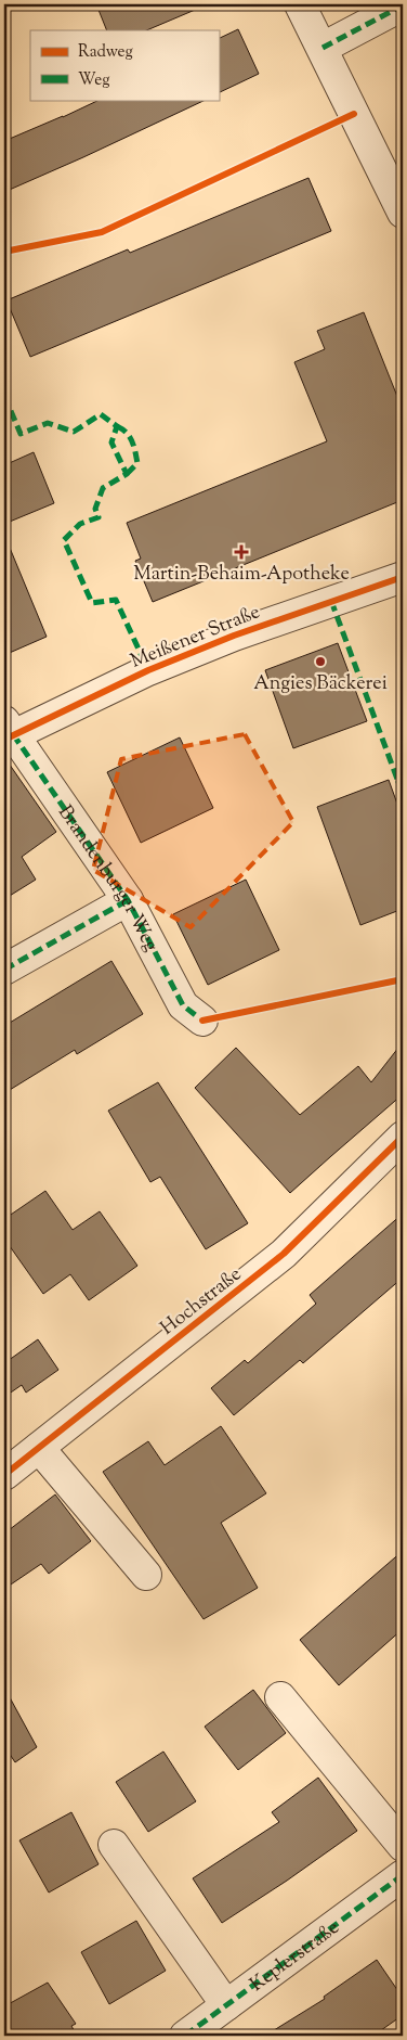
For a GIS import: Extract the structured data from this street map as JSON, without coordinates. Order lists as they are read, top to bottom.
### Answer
{
  "streets": {
    "street": [
      "Meißener Straße",
      "Brandenburger Weg",
      "Hochstraße",
      "Keplerstraße"
    ]
  },
  "crossings": [
    ["Meißener Straße", "Brandenburger Weg"]
  ],
  "places": {
    "health": ["Martin-Behaim-Apotheke"],
    "other": ["Angies Bäckerei"]
  },
  "legend": ["Radweg", "Weg"]
}
